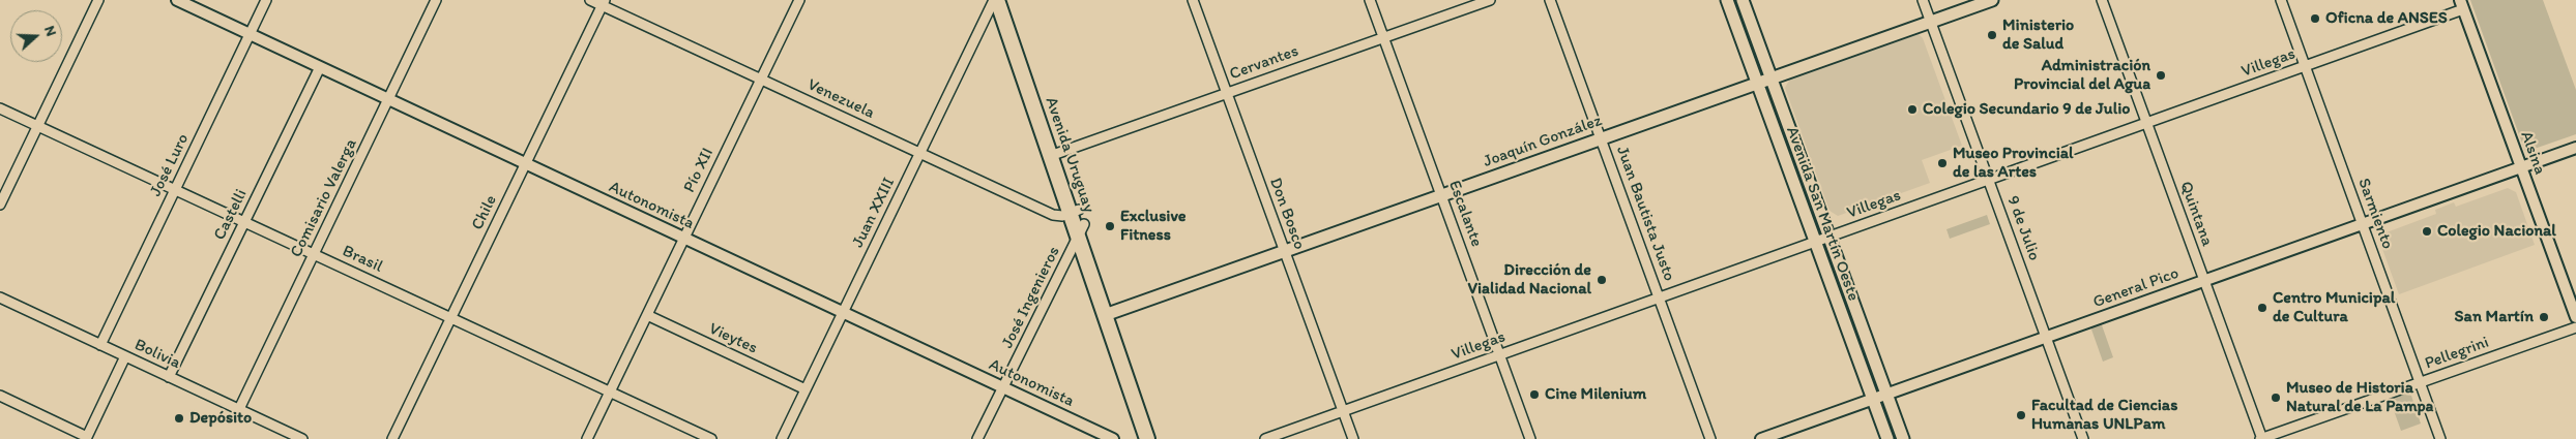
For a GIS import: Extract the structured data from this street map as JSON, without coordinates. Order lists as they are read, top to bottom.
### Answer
{
  "streets": {
    "main road": ["Joaquín González", "Avenida Uruguay", "Avenida San Martín Oeste"],
    "street": [
      "Cervantes",
      "Villegas",
      "Venezuela",
      "Alsina",
      "José Luro",
      "Pío XII",
      "Comisario Valerga",
      "Autonomista",
      "Chile",
      "Juan XXIII",
      "Don Bosco",
      "Escalante",
      "Juan Bautista Justo",
      "Quintana",
      "Sarmiento",
      "Castelli",
      "9 de Julio",
      "Brasil",
      "General Pico",
      "José Ingenieros",
      "Vieytes",
      "Pellegrini",
      "Bolivia"
    ]
  },
  "crossings": [
    ["Cervantes", "Avenida Uruguay"],
    ["Cervantes", "Don Bosco"],
    ["Cervantes", "Escalante"],
    ["Villegas", "Alsina"],
    ["Villegas", "Don Bosco"],
    ["Villegas", "Escalante"],
    ["Villegas", "Juan Bautista Justo"],
    ["Villegas", "Avenida San Martín Oeste"],
    ["Villegas", "Quintana"],
    ["Villegas", "Sarmiento"],
    ["Villegas", "9 de Julio"],
    ["Venezuela", "Avenida Uruguay"],
    ["Venezuela", "Pío XII"],
    ["Venezuela", "Chile"],
    ["Venezuela", "Juan XXIII"],
    ["Joaquín González", "Avenida Uruguay"],
    ["Joaquín González", "Don Bosco"],
    ["Joaquín González", "Escalante"],
    ["Joaquín González", "Juan Bautista Justo"],
    ["Joaquín González", "Avenida San Martín Oeste"],
    ["Joaquín González", "9 de Julio"],
    ["Alsina", "General Pico"],
    ["Avenida Uruguay", "Juan XXIII"],
    ["Avenida Uruguay", "José Ingenieros"],
    ["José Luro", "Autonomista"],
    ["José Luro", "Brasil"],
    ["José Luro", "Bolivia"],
    ["Pío XII", "Autonomista"],
    ["Pío XII", "Brasil"],
    ["Pío XII", "Vieytes"],
    ["Comisario Valerga", "Autonomista"],
    ["Comisario Valerga", "Brasil"],
    ["Comisario Valerga", "Bolivia"],
    ["Autonomista", "Chile"],
    ["Autonomista", "Juan XXIII"],
    ["Autonomista", "Castelli"],
    ["Autonomista", "José Ingenieros"],
    ["Chile", "Brasil"],
    ["Juan XXIII", "Vieytes"],
    ["Avenida San Martín Oeste", "General Pico"],
    ["Quintana", "General Pico"],
    ["Quintana", "Pellegrini"],
    ["Sarmiento", "General Pico"],
    ["Sarmiento", "Pellegrini"],
    ["Castelli", "Brasil"],
    ["Castelli", "Bolivia"],
    ["9 de Julio", "General Pico"]
  ],
  "places": [
    "Oficna de ANSES",
    "Ministerio de Salud",
    "Administración Provincial del Agua",
    "Colegio Secundario 9 de Julio",
    "Museo Provincial de las Artes",
    "Exclusive Fitness",
    "Colegio Nacional",
    "Dirección de Vialidad Nacional",
    "Centro Municipal de Cultura",
    "San Martín",
    "Cine Milenium",
    "Museo de Historia Natural de La Pampa",
    "Facultad de Ciencias Humanas UNLPam",
    "Depósito"
  ],
  "north": "right"
}
